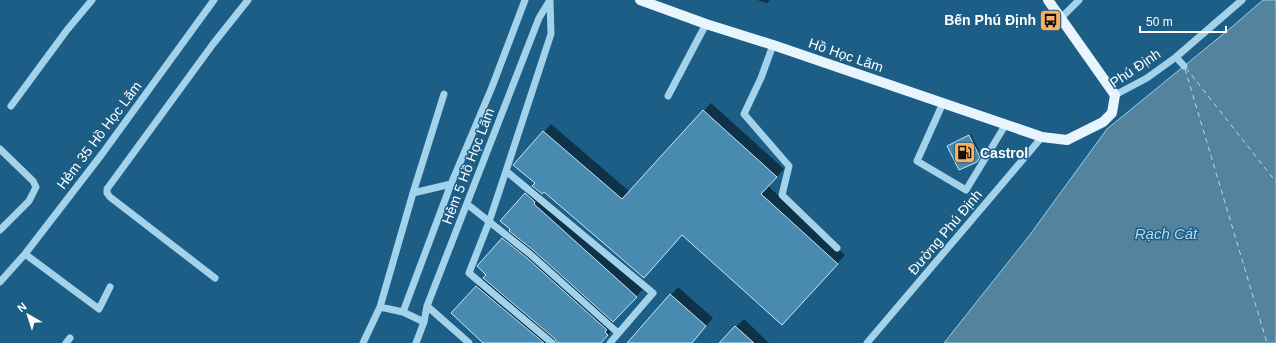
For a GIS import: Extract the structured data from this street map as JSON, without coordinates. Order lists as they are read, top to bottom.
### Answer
{
  "streets": {
    "main road": ["Hồ Học Lãm", "Phú Định"],
    "street": ["Hẻm 35 Hồ Học Lãm", "Hẻm 5 Hồ Học Lãm", "Đường Phú Định"]
  },
  "crossings": [
    ["Hồ Học Lãm", "Phú Định"],
    ["Hồ Học Lãm", "Đường Phú Định"],
    ["Phú Định", "Đường Phú Định"]
  ],
  "water": ["Rạch Cát"],
  "places": {
    "bus stop": ["Bến Phú Định"],
    "fuel station": ["Castrol"]
  },
  "scale_bar": "50 m",
  "north": "top left"
}
